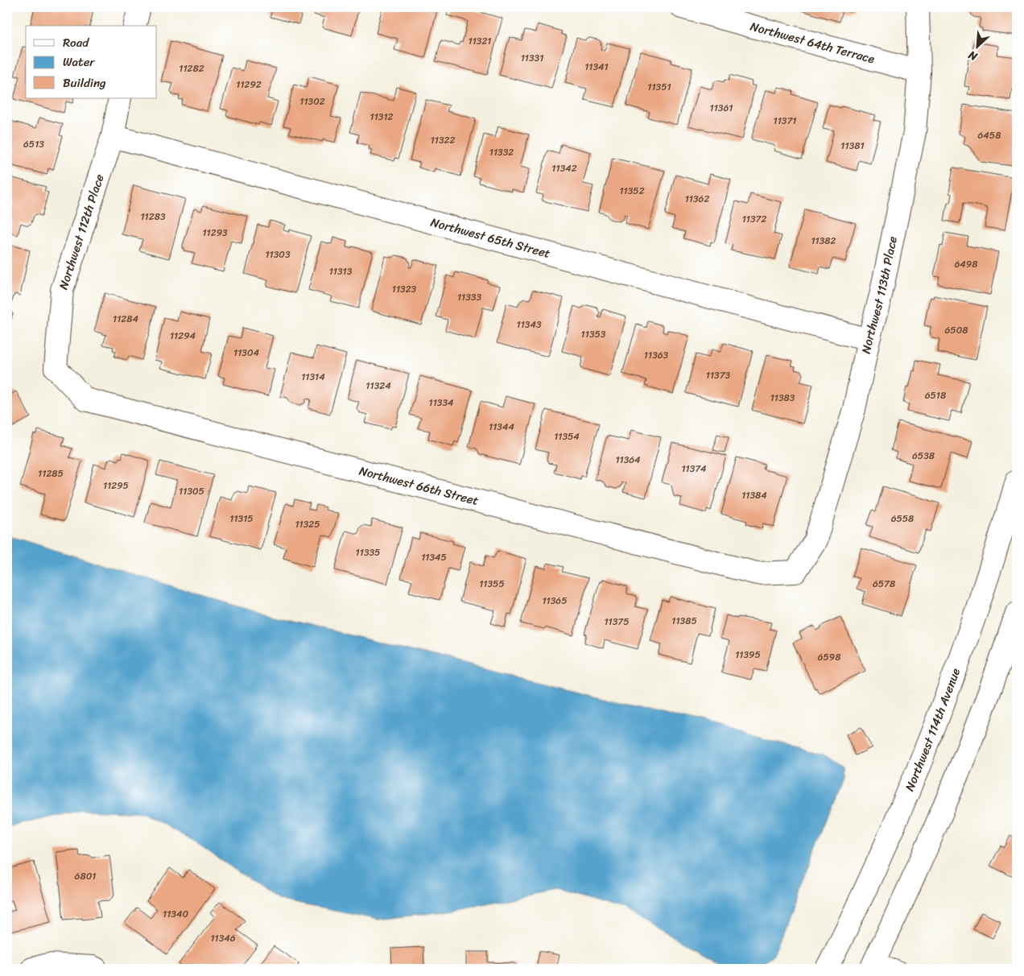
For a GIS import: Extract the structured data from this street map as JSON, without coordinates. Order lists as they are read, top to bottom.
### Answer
{
  "streets": {
    "street": [
      "Northwest 64th Terrace",
      "Northwest 112th Place",
      "Northwest 65th Street",
      "Northwest 113th Place",
      "Northwest 66th Street",
      "Northwest 114th Avenue"
    ]
  },
  "crossings": [
    ["Northwest 64th Terrace", "Northwest 113th Place"],
    ["Northwest 112th Place", "Northwest 65th Street"],
    ["Northwest 112th Place", "Northwest 66th Street"],
    ["Northwest 65th Street", "Northwest 113th Place"],
    ["Northwest 113th Place", "Northwest 66th Street"]
  ],
  "house_numbers": [
    "11321",
    "11331",
    "11341",
    "11282",
    "11292",
    "11351",
    "11302",
    "11361",
    "11312",
    "11371",
    "6458",
    "11322",
    "6513",
    "11381",
    "11332",
    "11342",
    "11352",
    "11362",
    "11283",
    "11372",
    "11293",
    "11382",
    "11303",
    "6498",
    "11313",
    "11323",
    "11333",
    "11284",
    "11343",
    "6508",
    "11353",
    "11294",
    "11304",
    "11363",
    "11373",
    "11314",
    "11324",
    "6518",
    "11383",
    "11334",
    "11344",
    "11354",
    "6538",
    "11364",
    "11374",
    "11285",
    "11295",
    "11305",
    "11384",
    "11315",
    "6558",
    "11325",
    "11335",
    "11345",
    "11355",
    "6578",
    "11365",
    "11385",
    "11375",
    "11395",
    "6598",
    "6801",
    "11340",
    "11346"
  ],
  "legend": ["Road", "Water", "Building"],
  "north": "bottom left"
}
